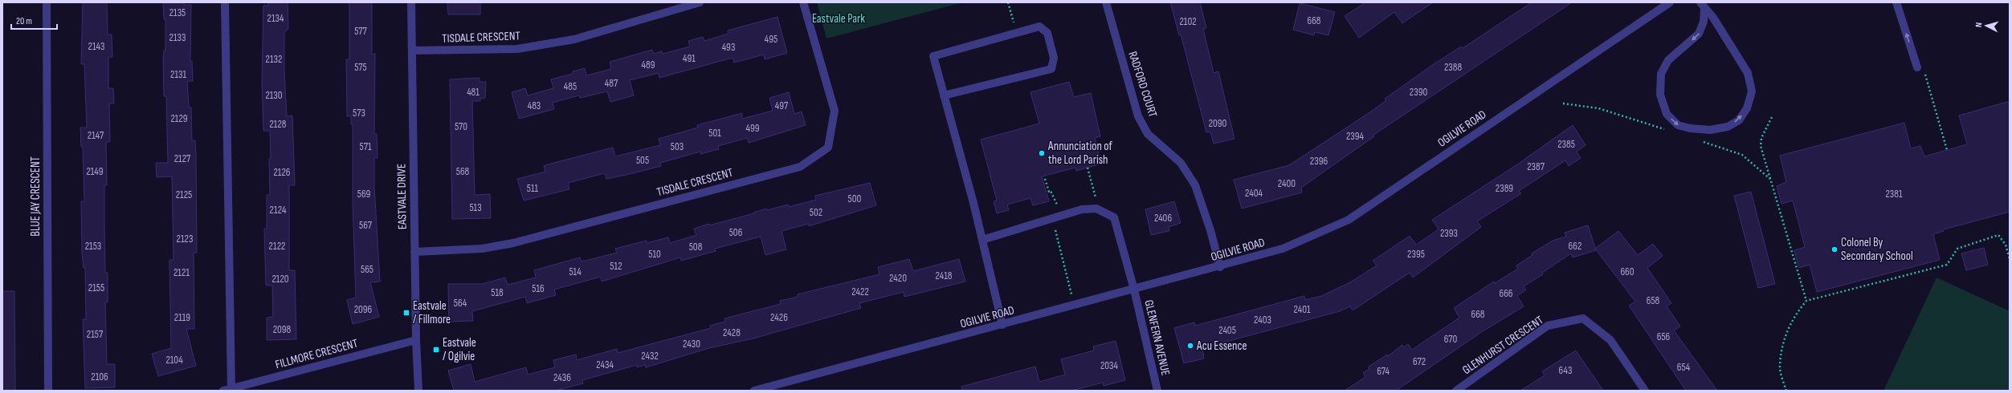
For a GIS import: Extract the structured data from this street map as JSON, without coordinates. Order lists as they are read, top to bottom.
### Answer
{
  "streets": {
    "street": [
      "TISDALE CRESCENT",
      "RADFORD COURT",
      "OGILVIE ROAD",
      "BLUE JAY CRESCENT",
      "EASTVALE DRIVE",
      "GLENFERN AVENUE",
      "GLENHURST CRESCENT",
      "FILLMORE CRESCENT"
    ]
  },
  "crossings": [
    ["TISDALE CRESCENT", "EASTVALE DRIVE"],
    ["RADFORD COURT", "OGILVIE ROAD"],
    ["OGILVIE ROAD", "GLENFERN AVENUE"],
    ["EASTVALE DRIVE", "FILLMORE CRESCENT"]
  ],
  "parks": ["Eastvale Park"],
  "places": {
    "other": ["Annunciation of the Lord Parish", "Colonel By Secondary School", "Acu Essence"],
    "transit": ["Eastvale / Fillmore", "Eastvale / Ogilvie"]
  },
  "house_numbers": [
    "2135",
    "2134",
    "668",
    "2102",
    "577",
    "2133",
    "495",
    "2143",
    "493",
    "491",
    "2132",
    "489",
    "575",
    "2388",
    "2131",
    "487",
    "485",
    "481",
    "2390",
    "2130",
    "483",
    "497",
    "573",
    "2129",
    "2090",
    "2128",
    "570",
    "499",
    "501",
    "2147",
    "2394",
    "2385",
    "571",
    "503",
    "2127",
    "505",
    "2396",
    "2387",
    "2149",
    "568",
    "2126",
    "2400",
    "511",
    "2389",
    "2404",
    "569",
    "2381",
    "2125",
    "500",
    "513",
    "2124",
    "502",
    "2406",
    "567",
    "506",
    "2393",
    "2123",
    "2153",
    "2122",
    "662",
    "508",
    "510",
    "2395",
    "512",
    "565",
    "514",
    "660",
    "2121",
    "2418",
    "2420",
    "2120",
    "2155",
    "516",
    "2422",
    "518",
    "666",
    "658",
    "564",
    "2096",
    "2401",
    "668",
    "2119",
    "2426",
    "2403",
    "2098",
    "2405",
    "2428",
    "2157",
    "656",
    "670",
    "2430",
    "2432",
    "2104",
    "672",
    "2434",
    "2034",
    "654",
    "643",
    "674",
    "2106",
    "2436"
  ],
  "scale_bar": "20 m",
  "north": "left"
}
